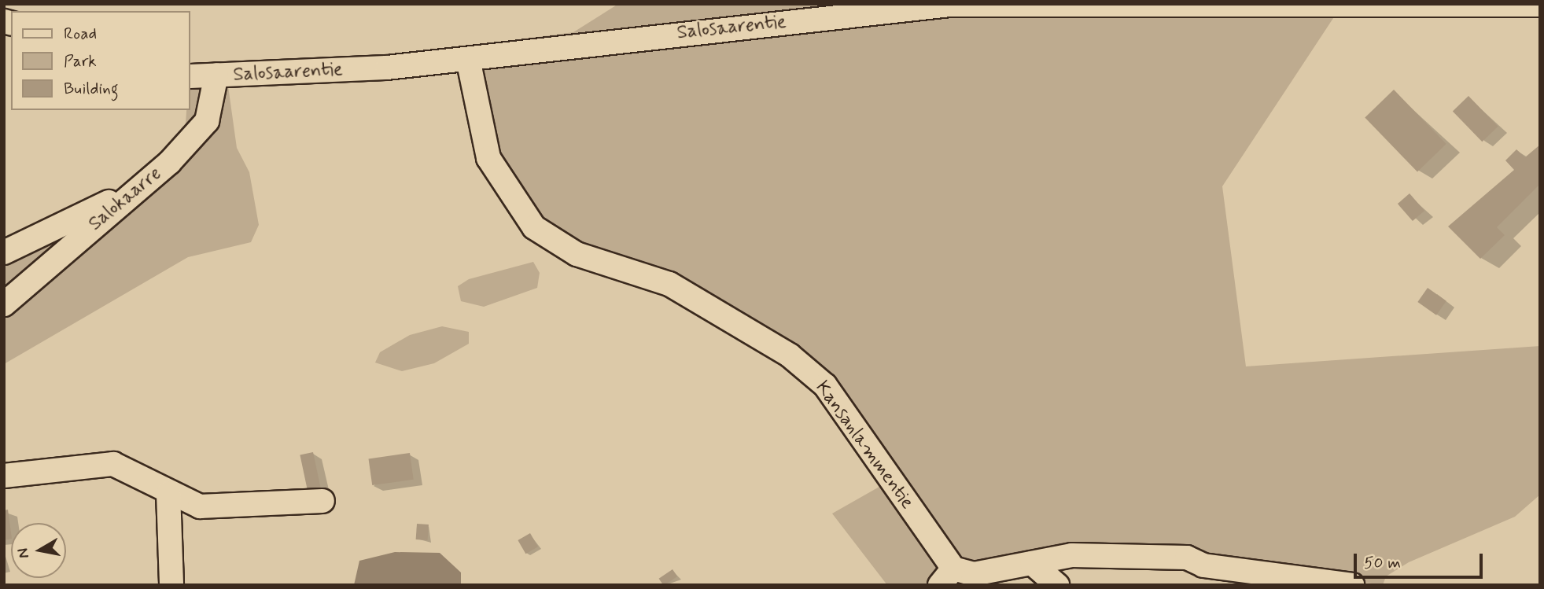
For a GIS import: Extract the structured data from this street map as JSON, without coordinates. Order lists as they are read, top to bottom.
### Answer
{
  "streets": {
    "street": ["Salosaarentie", "Salokaarre", "Kansanlammentie"]
  },
  "crossings": [
    ["Salosaarentie", "Salokaarre"],
    ["Salosaarentie", "Kansanlammentie"]
  ],
  "legend": ["Road", "Park", "Building"],
  "scale_bar": "50 m",
  "north": "left"
}
